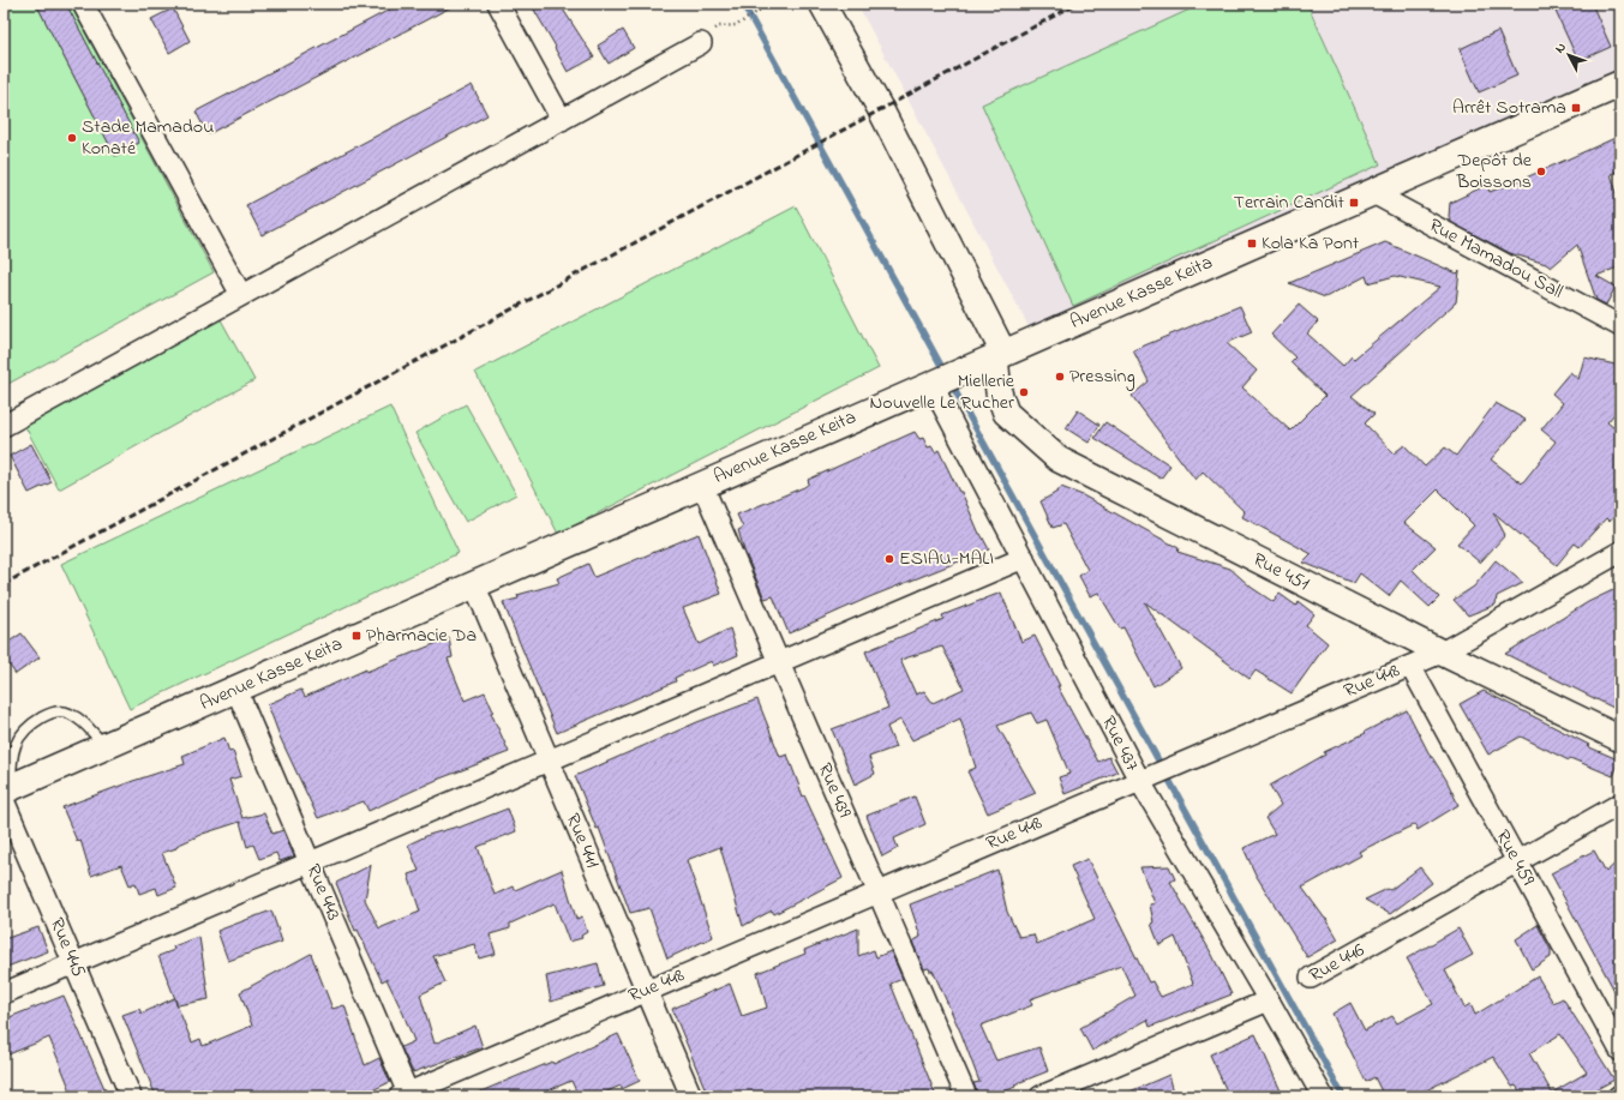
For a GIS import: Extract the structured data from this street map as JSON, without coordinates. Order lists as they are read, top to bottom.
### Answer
{
  "streets": {
    "main road": ["Avenue Kasse Keita"],
    "street": [
      "Rue Mamadou Sall",
      "Rue 451",
      "Rue 448",
      "Rue 437",
      "Rue 439",
      "Rue 441",
      "Rue 459",
      "Rue 443",
      "Rue 445",
      "Rue 446"
    ]
  },
  "crossings": [
    ["Rue Mamadou Sall", "Avenue Kasse Keita"],
    ["Avenue Kasse Keita", "Rue 451"],
    ["Avenue Kasse Keita", "Rue 437"],
    ["Avenue Kasse Keita", "Rue 439"],
    ["Avenue Kasse Keita", "Rue 441"],
    ["Avenue Kasse Keita", "Rue 443"],
    ["Avenue Kasse Keita", "Rue 445"],
    ["Rue 451", "Rue 448"],
    ["Rue 448", "Rue 437"],
    ["Rue 448", "Rue 439"],
    ["Rue 448", "Rue 441"],
    ["Rue 448", "Rue 459"],
    ["Rue 448", "Rue 443"],
    ["Rue 459", "Rue 446"]
  ],
  "places": {
    "transit": [
      "Arrêt Sotrama",
      "Terrain Candit",
      "Kola Ka Pont",
      "Pharmacie Da"
    ],
    "other": [
      "Stade Mamadou Konaté",
      "Depôt de Boissons",
      "Pressing",
      "Miellerie Nouvelle Le Rucher",
      "ESIAU-MALI"
    ]
  },
  "north": "top left"
}
